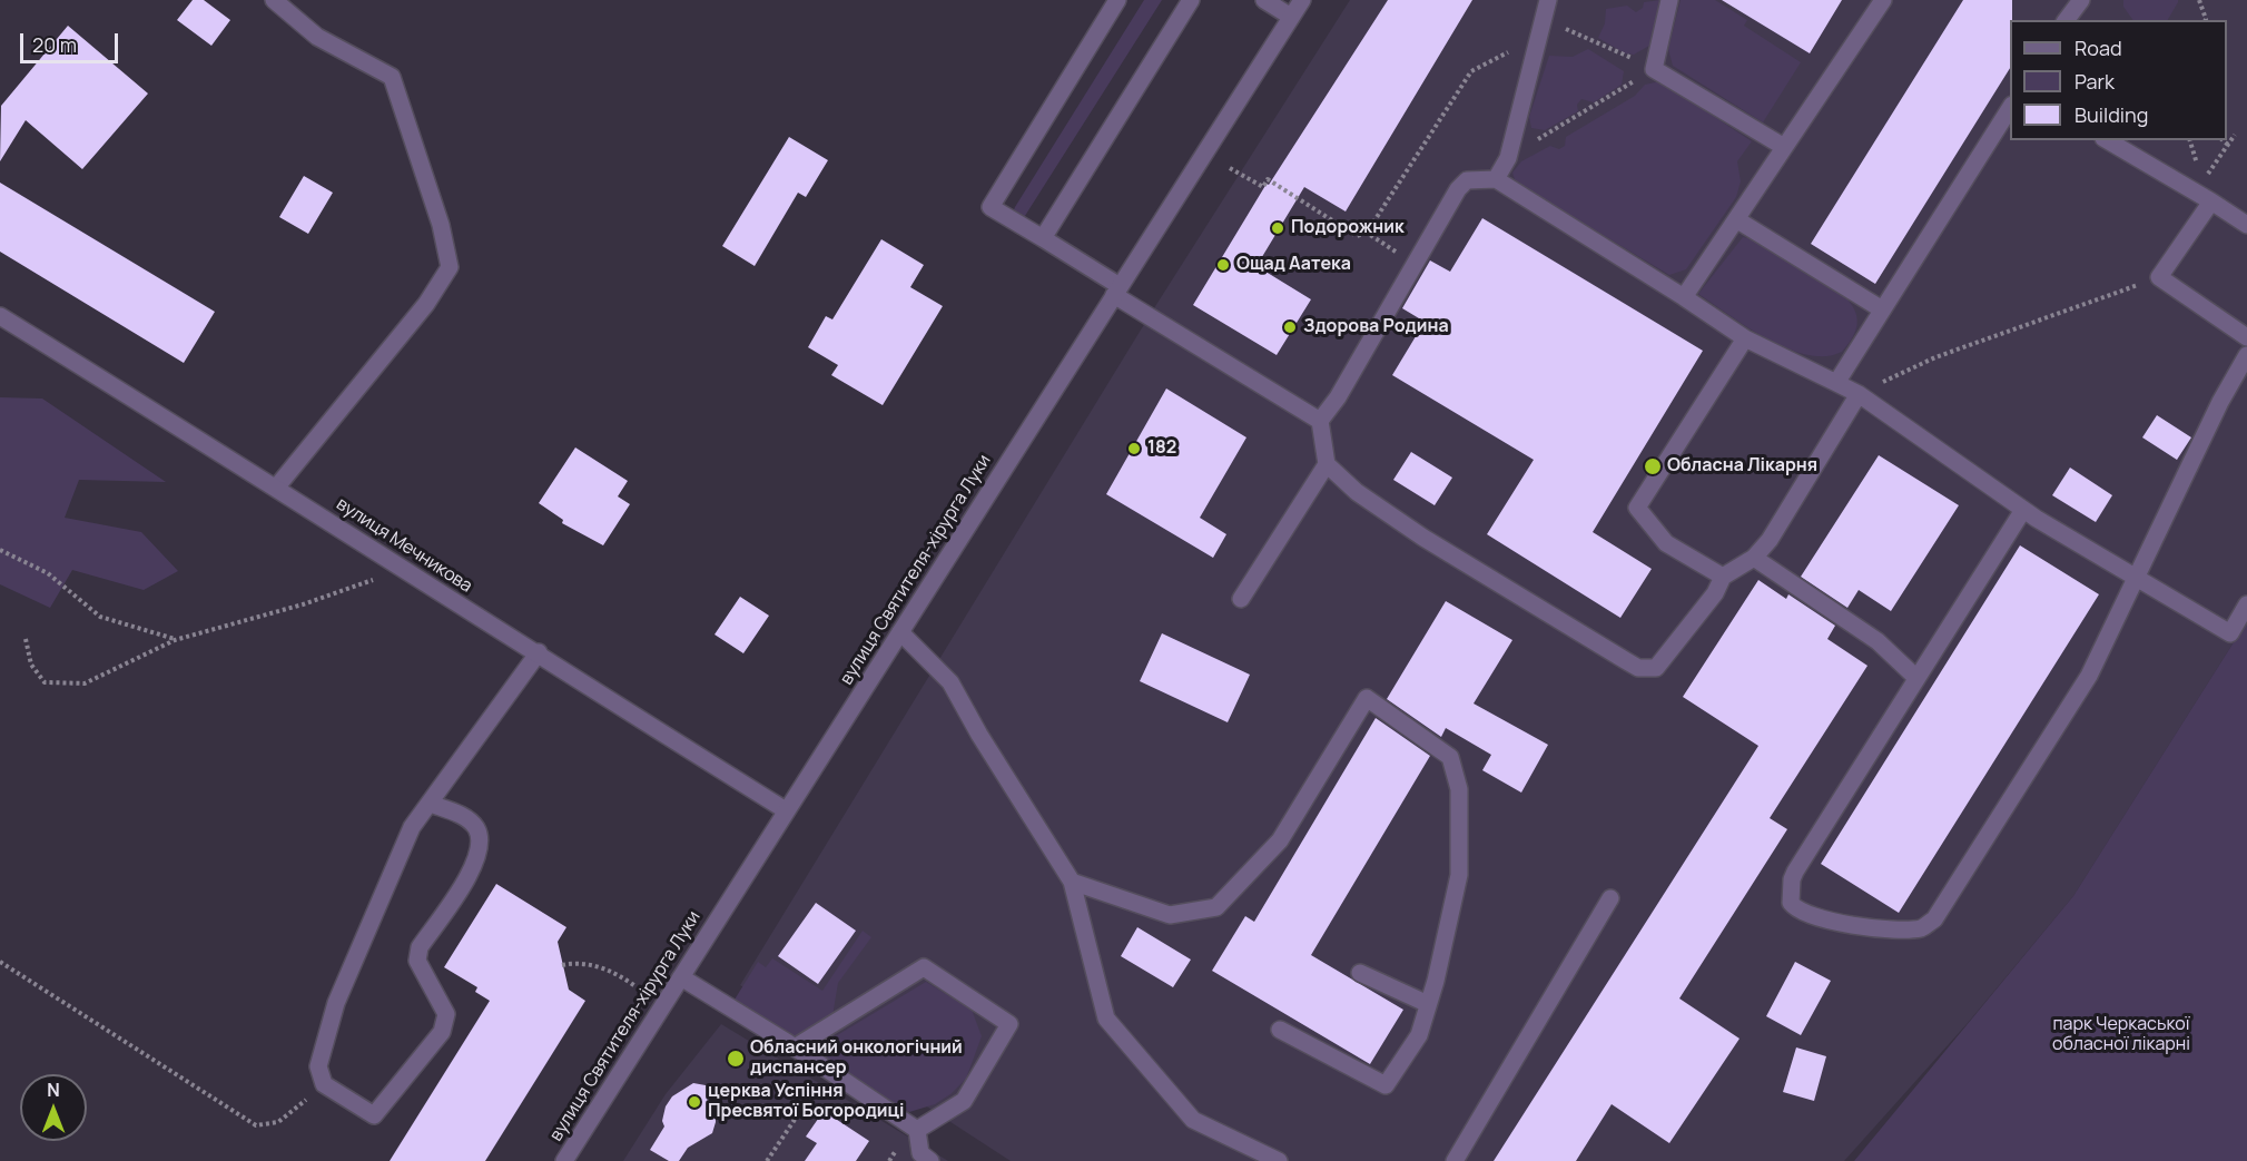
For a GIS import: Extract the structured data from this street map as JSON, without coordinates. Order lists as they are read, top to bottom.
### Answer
{
  "streets": {
    "street": ["вулиця Мечникова", "вулиця Святителя-хірурга Луки"]
  },
  "crossings": [
    ["вулиця Мечникова", "вулиця Святителя-хірурга Луки"]
  ],
  "parks": ["парк Черкаської обласної лікарні"],
  "places": [
    "Подорожник",
    "Ощад Аатека",
    "Здорова Родина",
    "182",
    "Обласна Лікарня",
    "Обласний онкологічний диспансер",
    "церква Успіння Пресвятої Богородиці"
  ],
  "legend": ["Road", "Park", "Building"],
  "scale_bar": "20 m",
  "north": "top"
}
